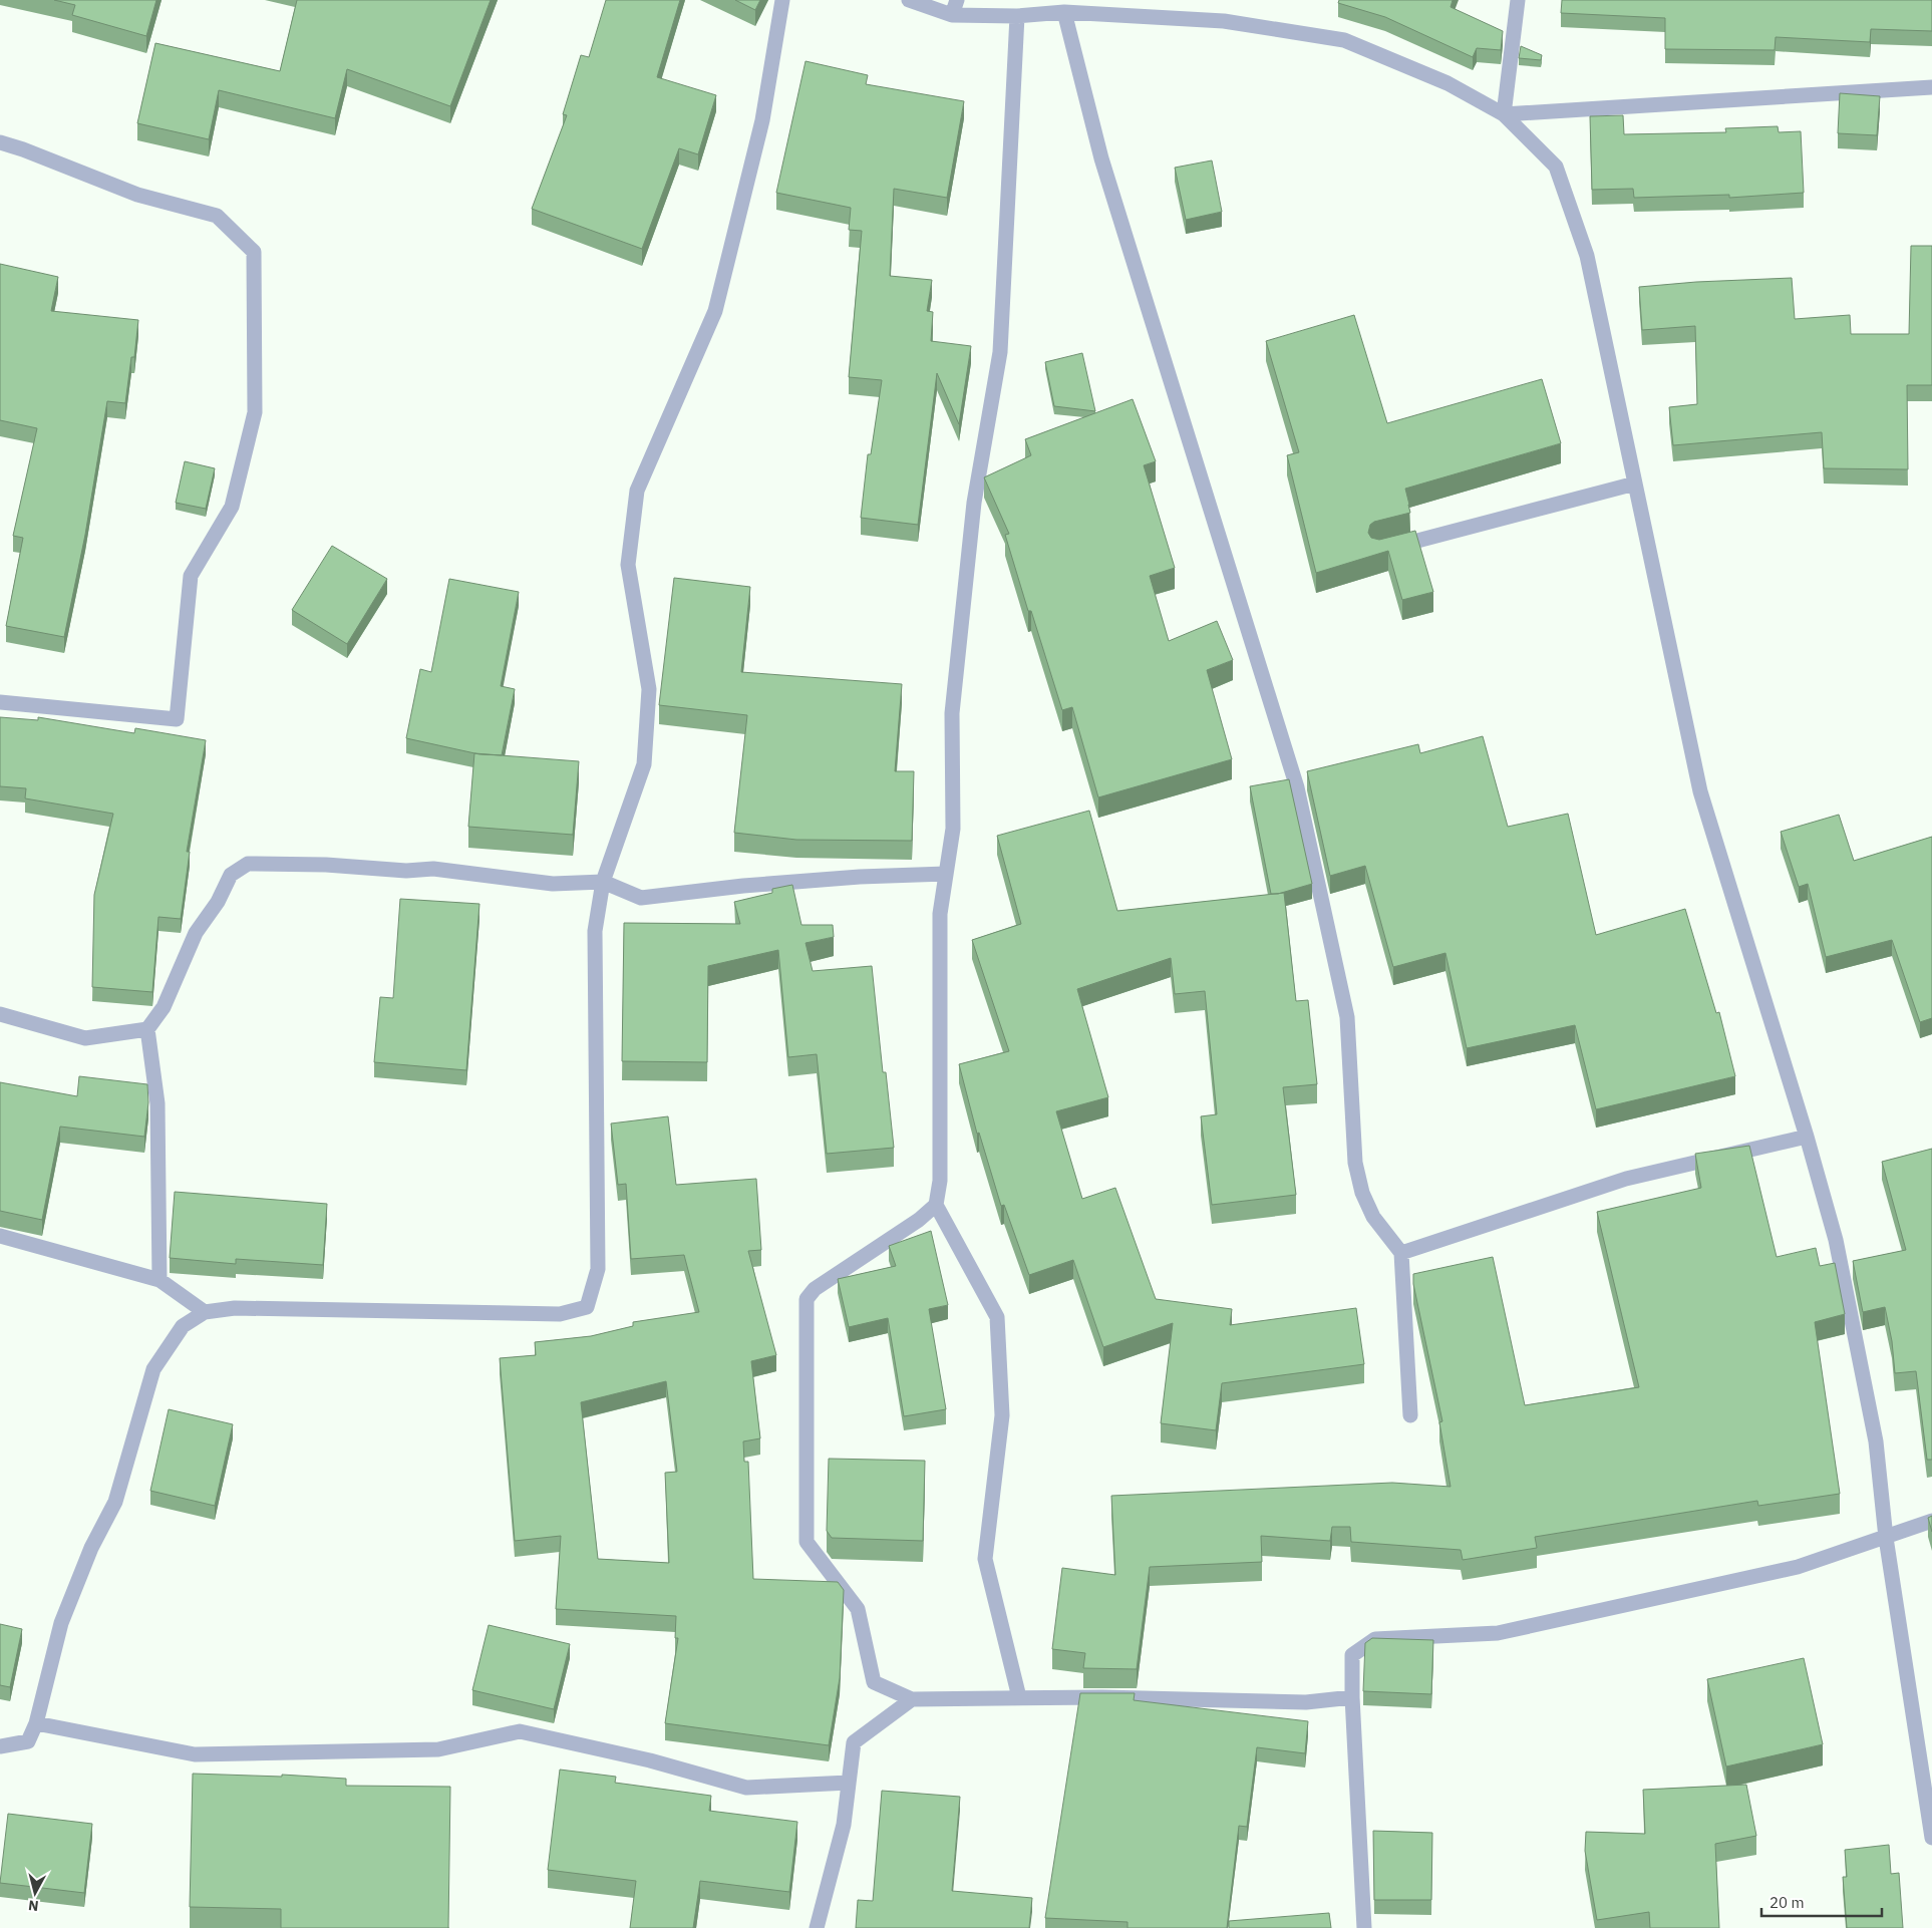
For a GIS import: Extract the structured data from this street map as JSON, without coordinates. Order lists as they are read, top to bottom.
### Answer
{
  "scale_bar": "20 m",
  "north": "bottom"
}
